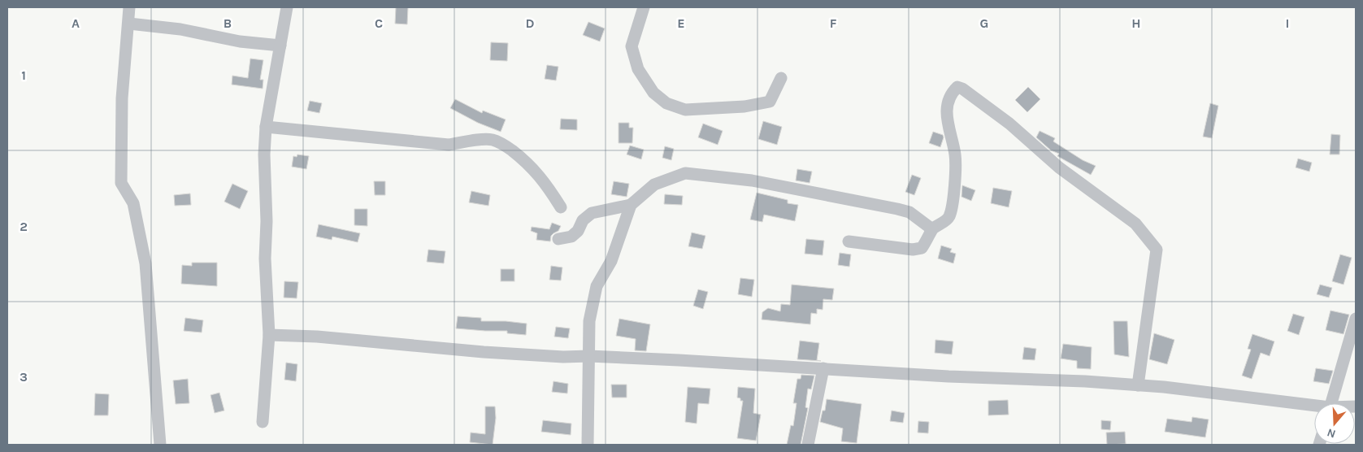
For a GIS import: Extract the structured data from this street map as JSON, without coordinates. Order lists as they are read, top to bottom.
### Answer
{
  "north": "bottom",
  "grid": {
    "columns": [
      "A",
      "B",
      "C",
      "D",
      "E",
      "F",
      "G",
      "H",
      "I"
    ],
    "rows": ["1", "2", "3"]
  }
}
